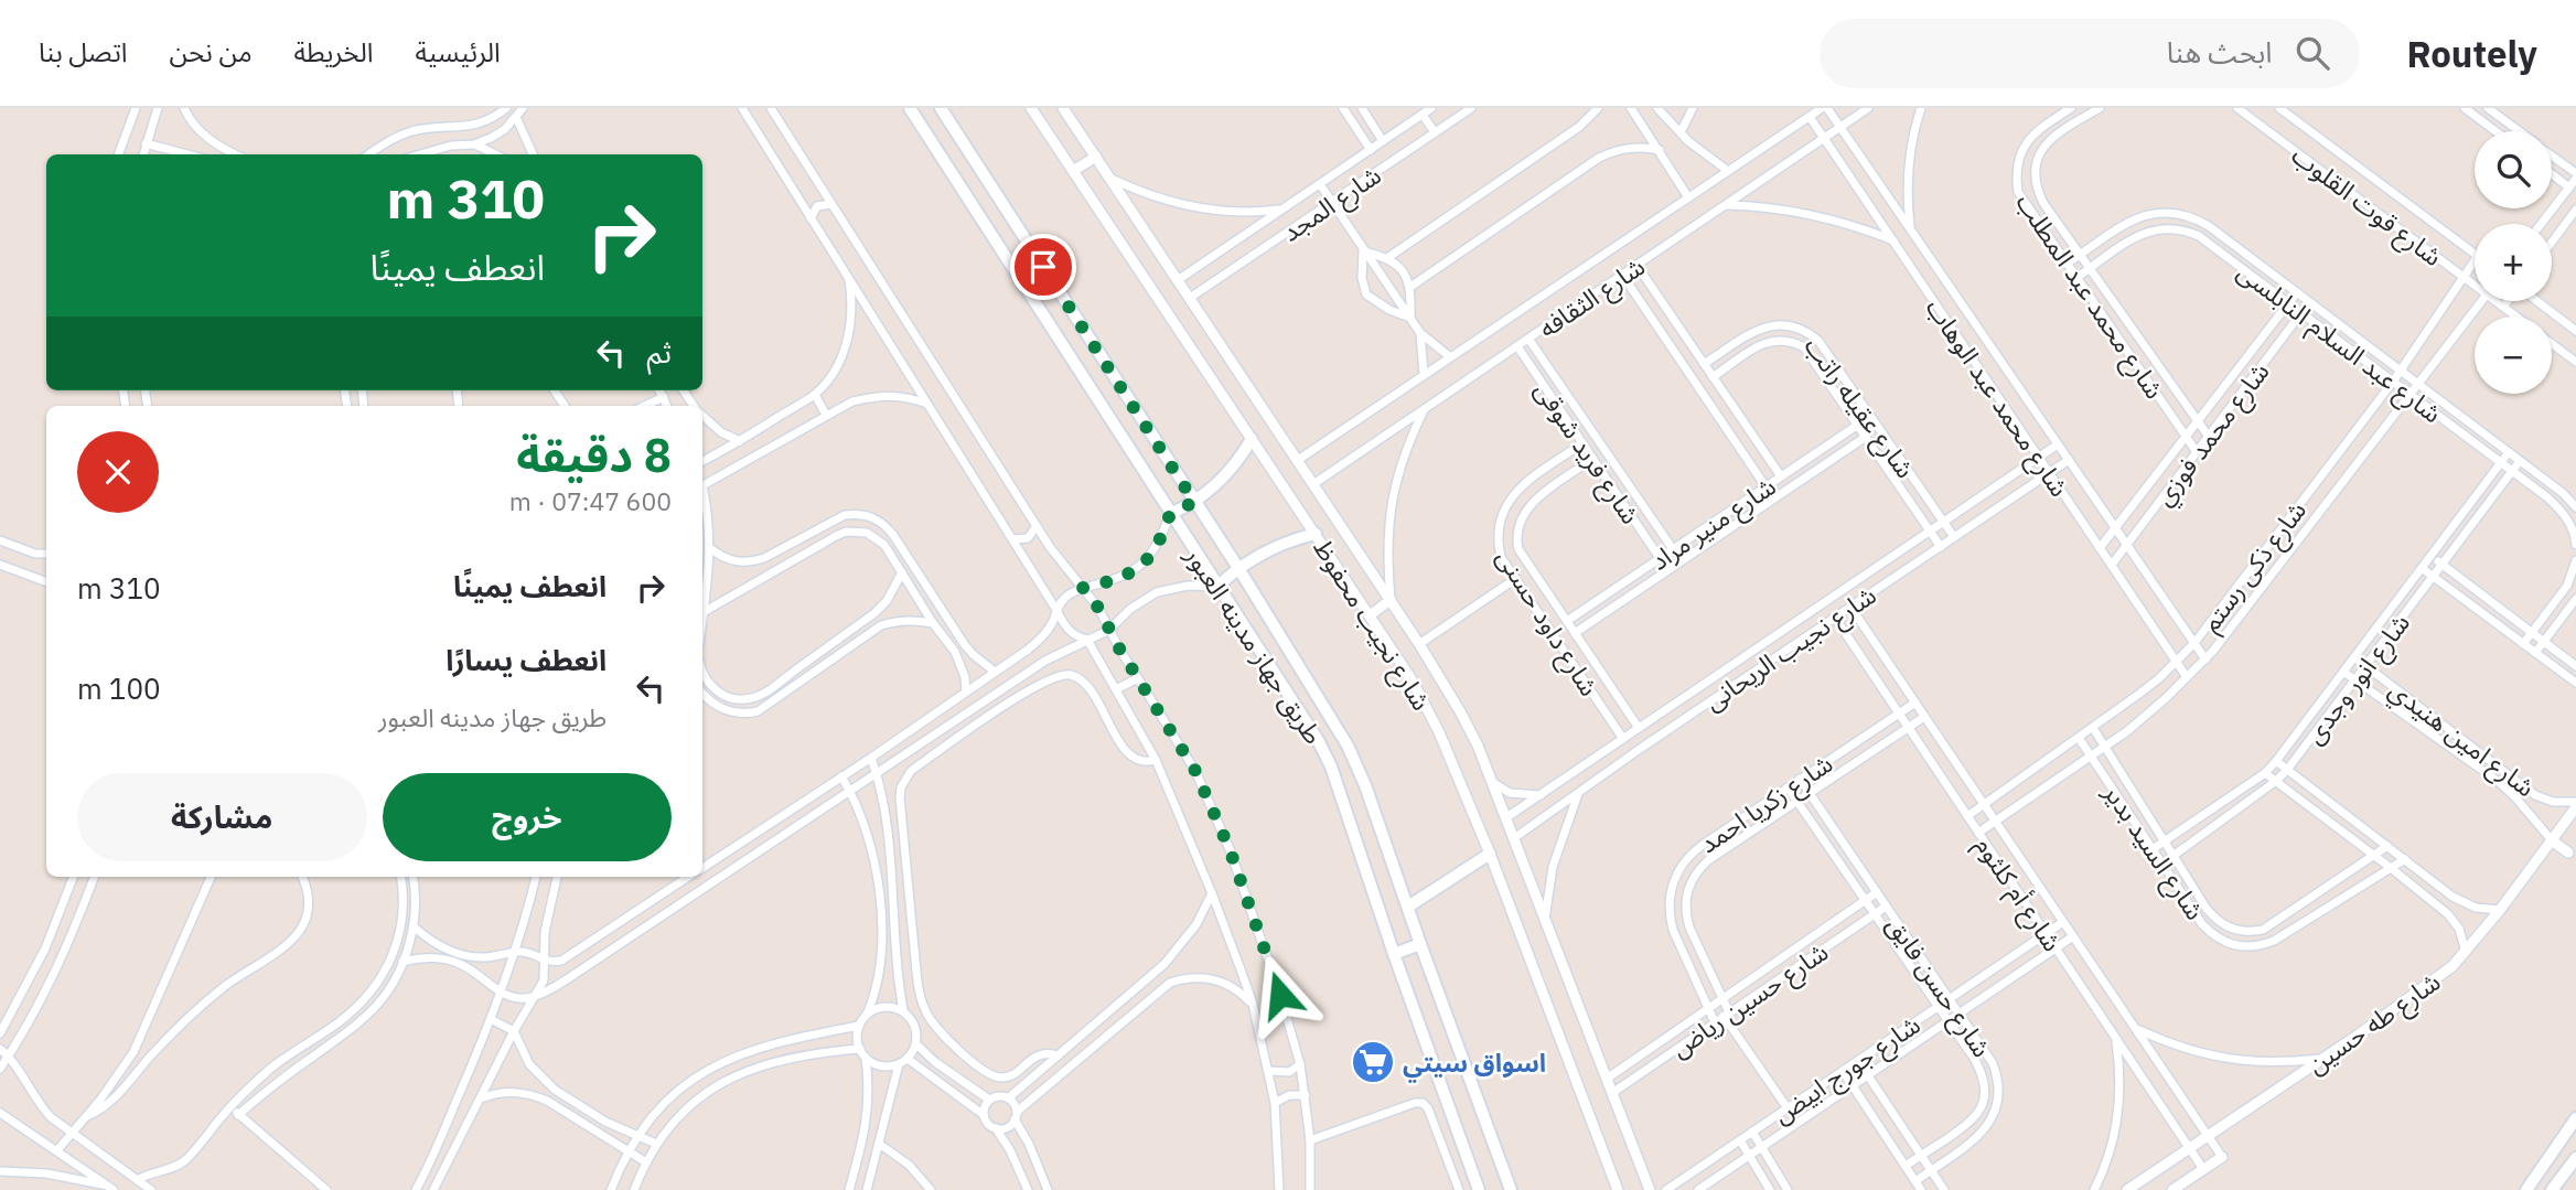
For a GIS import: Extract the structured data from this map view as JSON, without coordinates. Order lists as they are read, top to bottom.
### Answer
{
  "streets": {
    "main road": ["طريق جهاز مدينه العبور"],
    "street": [
      "شارع المجد",
      "شارع قوت القلوب",
      "شارع محمد عبد المطلب",
      "شارع الثقافه",
      "شارع عبد السلام النابلسى",
      "شارع محمد عبد الوهاب",
      "شارع عقيله راتب",
      "شارع محمد فوزي",
      "شارع فريد شوقى",
      "شارع منير مراد",
      "شارع ذكى رستم",
      "شارع داود حسنى",
      "شارع نجيب محفوظ",
      "شارع نجيب الريحانى",
      "شارع انور وجدى",
      "شارع امين هنيدي",
      "شارع زكريا احمد",
      "شارع السيد بدير",
      "شارع أم كلثوم",
      "شارع حسن فايق",
      "شارع حسين رياض",
      "شارع طه حسين",
      "شارع جورج ابيض"
    ]
  },
  "crossings": [
    ["شارع المجد", "شارع نجيب محفوظ"],
    ["شارع قوت القلوب", "شارع ذكى رستم"],
    ["شارع محمد عبد المطلب", "شارع عبد السلام النابلسى"],
    ["شارع محمد عبد المطلب", "شارع محمد فوزي"],
    ["شارع الثقافه", "شارع محمد عبد الوهاب"],
    ["شارع الثقافه", "شارع فريد شوقى"],
    ["شارع الثقافه", "شارع نجيب محفوظ"],
    ["شارع عبد السلام النابلسى", "شارع محمد فوزي"],
    ["شارع عبد السلام النابلسى", "شارع ذكى رستم"],
    ["شارع عبد السلام النابلسى", "شارع انور وجدى"],
    ["شارع محمد عبد الوهاب", "شارع محمد فوزي"],
    ["شارع محمد عبد الوهاب", "شارع ذكى رستم"],
    ["شارع محمد عبد الوهاب", "شارع نجيب الريحانى"],
    ["شارع عقيله راتب", "شارع منير مراد"],
    ["شارع عقيله راتب", "شارع نجيب الريحانى"],
    ["شارع فريد شوقى", "شارع منير مراد"],
    ["شارع فريد شوقى", "شارع داود حسنى"],
    ["شارع منير مراد", "شارع داود حسنى"],
    ["شارع ذكى رستم", "شارع السيد بدير"],
    ["شارع ذكى رستم", "شارع أم كلثوم"],
    ["شارع داود حسنى", "شارع نجيب الريحانى"],
    ["شارع نجيب محفوظ", "شارع نجيب الريحانى"],
    ["شارع نجيب محفوظ", "شارع حسين رياض"],
    ["شارع نجيب الريحانى", "شارع أم كلثوم"],
    ["شارع انور وجدى", "شارع امين هنيدي"],
    ["شارع انور وجدى", "شارع السيد بدير"],
    ["شارع امين هنيدي", "شارع طه حسين"],
    ["شارع زكريا احمد", "شارع أم كلثوم"],
    ["شارع زكريا احمد", "شارع حسن فايق"],
    ["شارع زكريا احمد", "شارع حسين رياض"],
    ["شارع زكريا احمد", "شارع جورج ابيض"],
    ["شارع أم كلثوم", "شارع طه حسين"],
    ["شارع أم كلثوم", "شارع جورج ابيض"],
    ["شارع حسن فايق", "شارع حسين رياض"],
    ["شارع حسن فايق", "شارع جورج ابيض"]
  ],
  "places": {
    "supermarket": ["اسواق سيتي"]
  },
  "page": {
    "header": "Routely",
    "search": "ابحث هنا",
    "nav": [
      "الرئيسية",
      "الخريطة",
      "من نحن",
      "اتصل بنا"
    ],
    "map_buttons": ["+", "−"],
    "turn": ["310 m", "انعطف يمينًا"],
    "then": "ثم",
    "heading": ["8 دقيقة", "600 m · 07:47"],
    "list": [
      {
        "name": "انعطف يمينًا",
        "value": "310 m"
      },
      {
        "name": "انعطف يسارًا",
        "note": "طريق جهاز مدينه العبور",
        "value": "100 m"
      }
    ],
    "buttons": ["خروج", "مشاركة"]
  }
}
